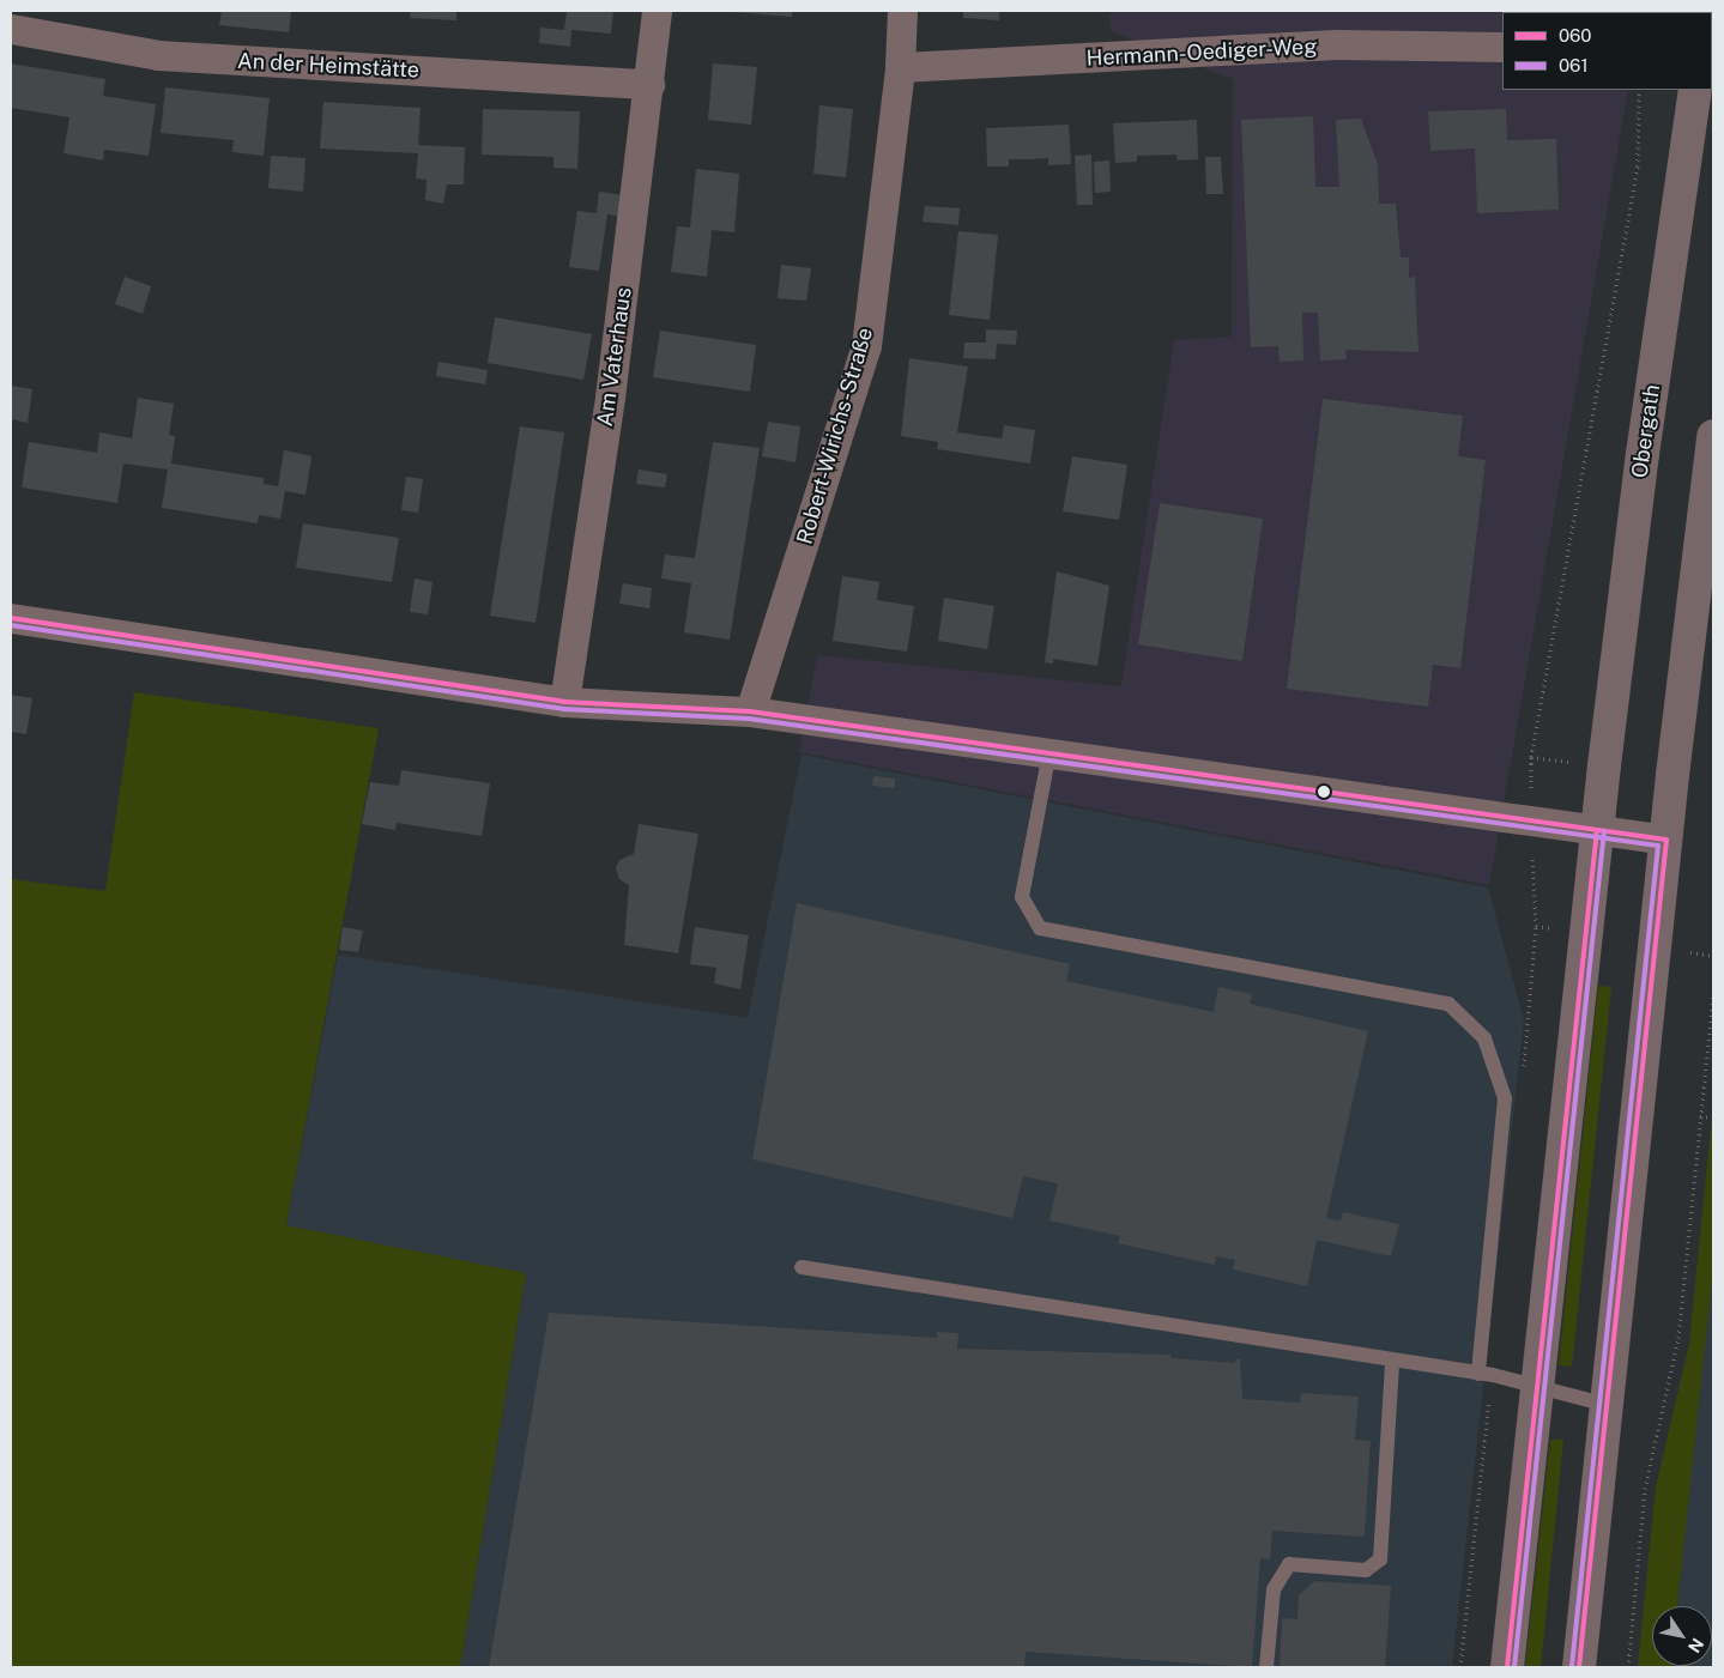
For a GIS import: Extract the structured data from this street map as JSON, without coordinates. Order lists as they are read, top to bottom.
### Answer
{
  "streets": {
    "main road": ["Obergath"],
    "street": [
      "Hermann-Oediger-Weg",
      "An der Heimstätte",
      "Am Vaterhaus",
      "Robert-Wirichs-Straße"
    ]
  },
  "crossings": [
    ["Hermann-Oediger-Weg", "Robert-Wirichs-Straße"],
    ["An der Heimstätte", "Am Vaterhaus"]
  ],
  "lines": ["transit line 060", "transit line 061"],
  "legend": ["060", "061"],
  "north": "bottom right"
}
